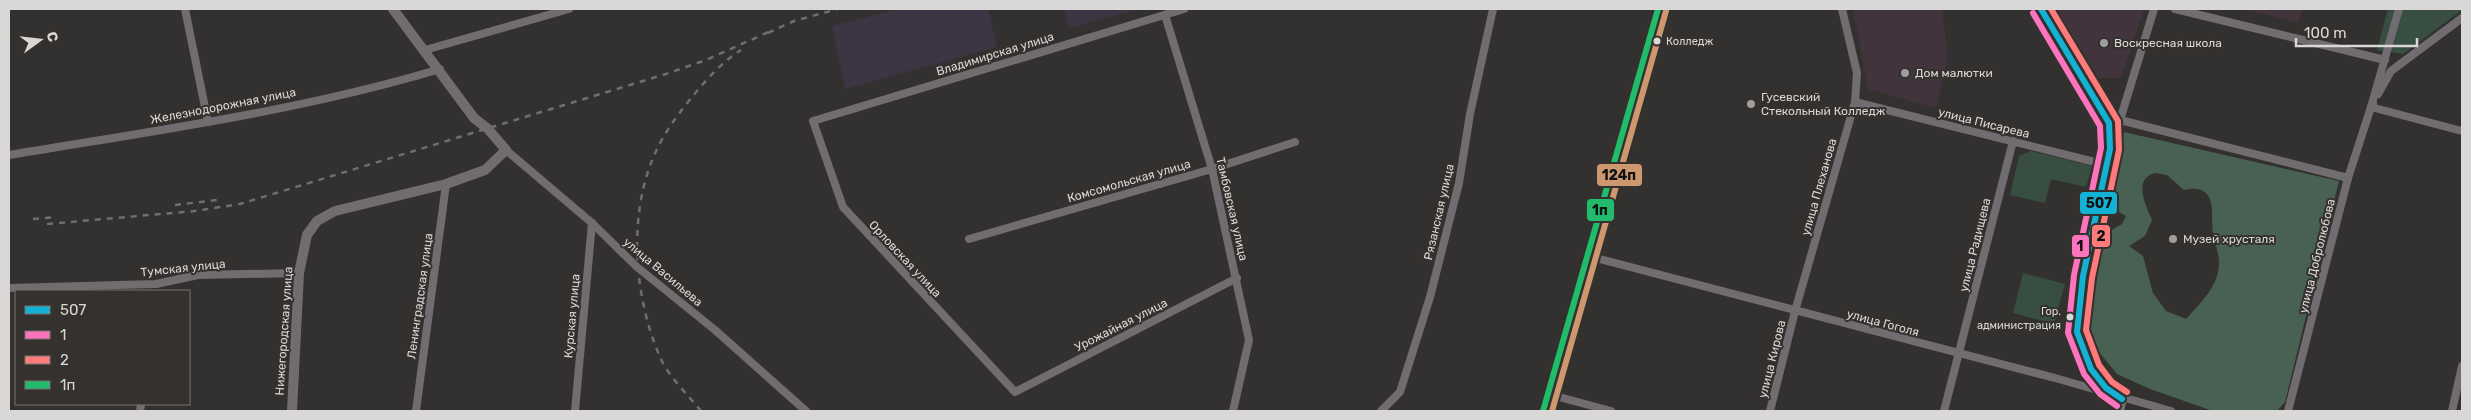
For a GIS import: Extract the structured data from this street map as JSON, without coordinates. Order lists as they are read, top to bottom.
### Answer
{
  "streets": {
    "main road": ["Нижегородская улица"],
    "street": [
      "Владимирская улица",
      "Железнодорожная улица",
      "улица Писарева",
      "Комсомольская улица",
      "улица Плеханова",
      "Тамбовская улица",
      "Рязанская улица",
      "улица Радищева",
      "улица Добролюбова",
      "Орловская улица",
      "Тумская улица",
      "улица Васильева",
      "Ленинградская улица",
      "Курская улица",
      "улица Гоголя",
      "Урожайная улица",
      "улица Кирова"
    ]
  },
  "crossings": [
    ["Владимирская улица", "Тамбовская улица"],
    ["Владимирская улица", "Орловская улица"],
    ["улица Писарева", "улица Плеханова"],
    ["улица Писарева", "улица Радищева"],
    ["Комсомольская улица", "Тамбовская улица"],
    ["улица Плеханова", "улица Гоголя"],
    ["улица Плеханова", "улица Кирова"],
    ["Тамбовская улица", "Урожайная улица"],
    ["улица Радищева", "улица Гоголя"],
    ["Орловская улица", "Урожайная улица"],
    ["Тумская улица", "Нижегородская улица"],
    ["улица Васильева", "Курская улица"],
    ["улица Васильева", "Нижегородская улица"],
    ["Ленинградская улица", "Нижегородская улица"],
    ["улица Гоголя", "улица Кирова"]
  ],
  "places": [
    "Колледж",
    "Воскресная школа",
    "Дом малютки",
    "Гусевский Стекольный Колледж",
    "Музей хрусталя",
    "Гор. администрация"
  ],
  "lines": [
    "transit line 507",
    "transit line 2",
    "transit line 1п",
    "transit line 124п",
    "transit line 1"
  ],
  "legend": [
    "507",
    "1",
    "2",
    "1п"
  ],
  "scale_bar": "100 m",
  "north": "right"
}
